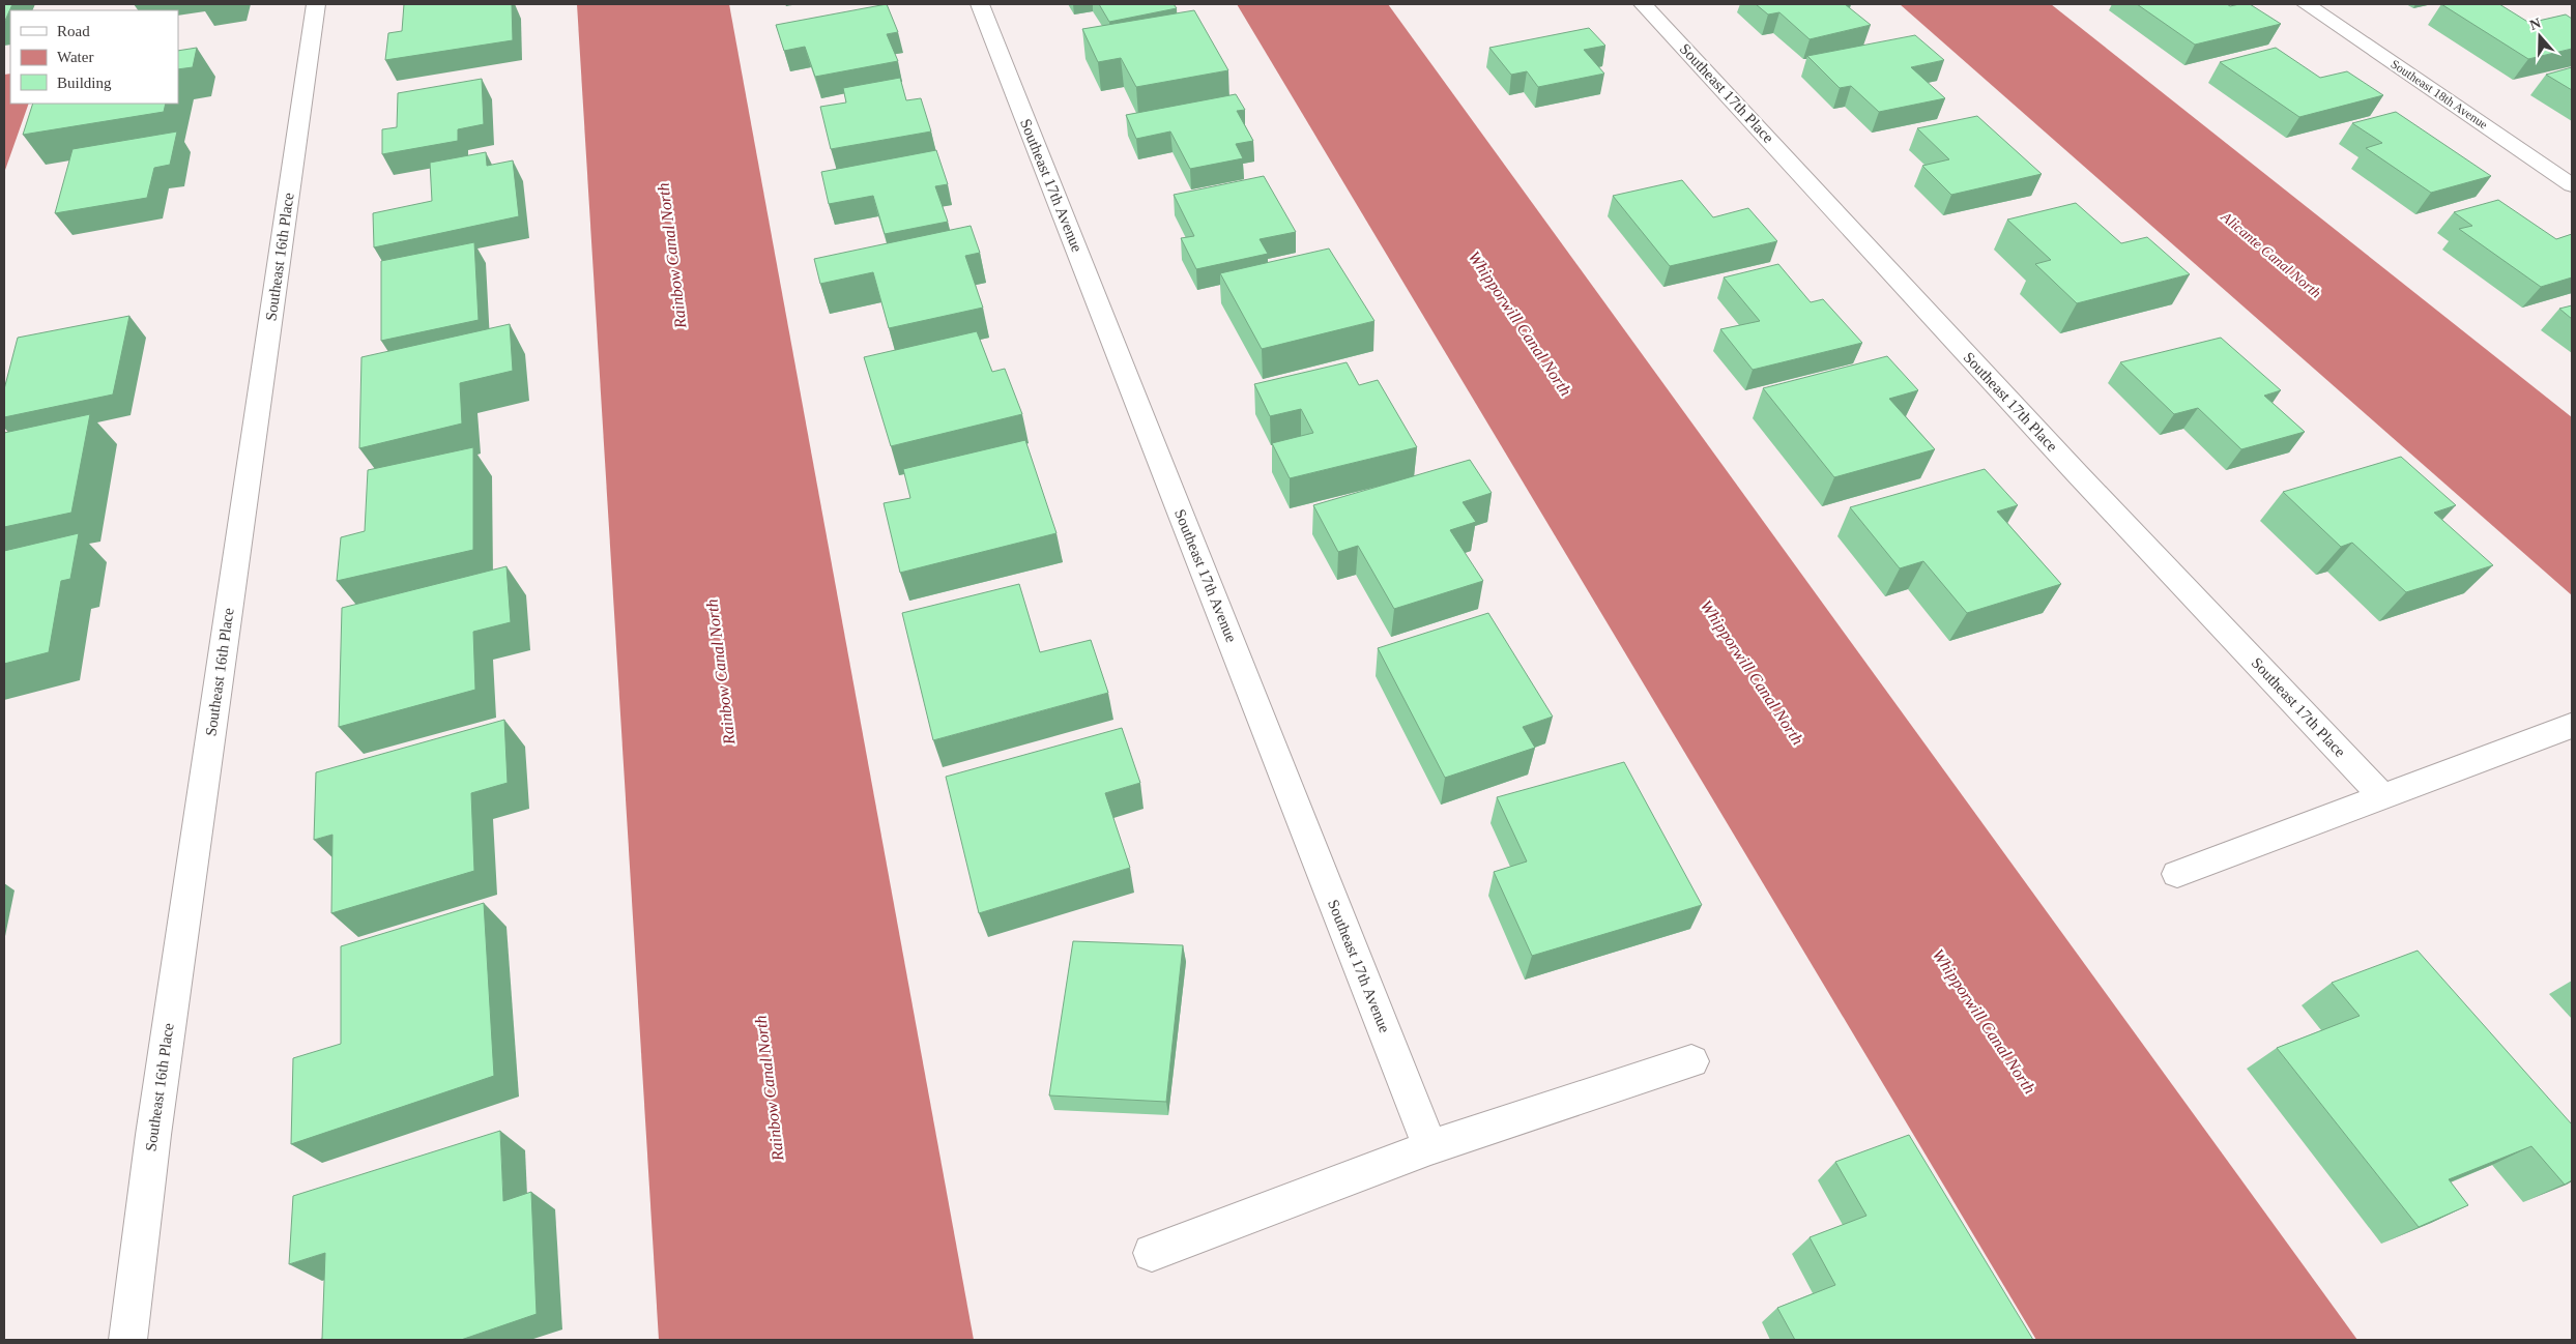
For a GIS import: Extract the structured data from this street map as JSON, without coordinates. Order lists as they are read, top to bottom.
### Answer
{
  "streets": {
    "street": [
      "Southeast 17th Place",
      "Southeast 18th Avenue",
      "Southeast 17th Avenue",
      "Southeast 16th Place"
    ]
  },
  "water": ["Alicante Canal North", "Rainbow Canal North", "Whipporwill Canal North"],
  "legend": ["Road", "Water", "Building"],
  "north": "top"
}
